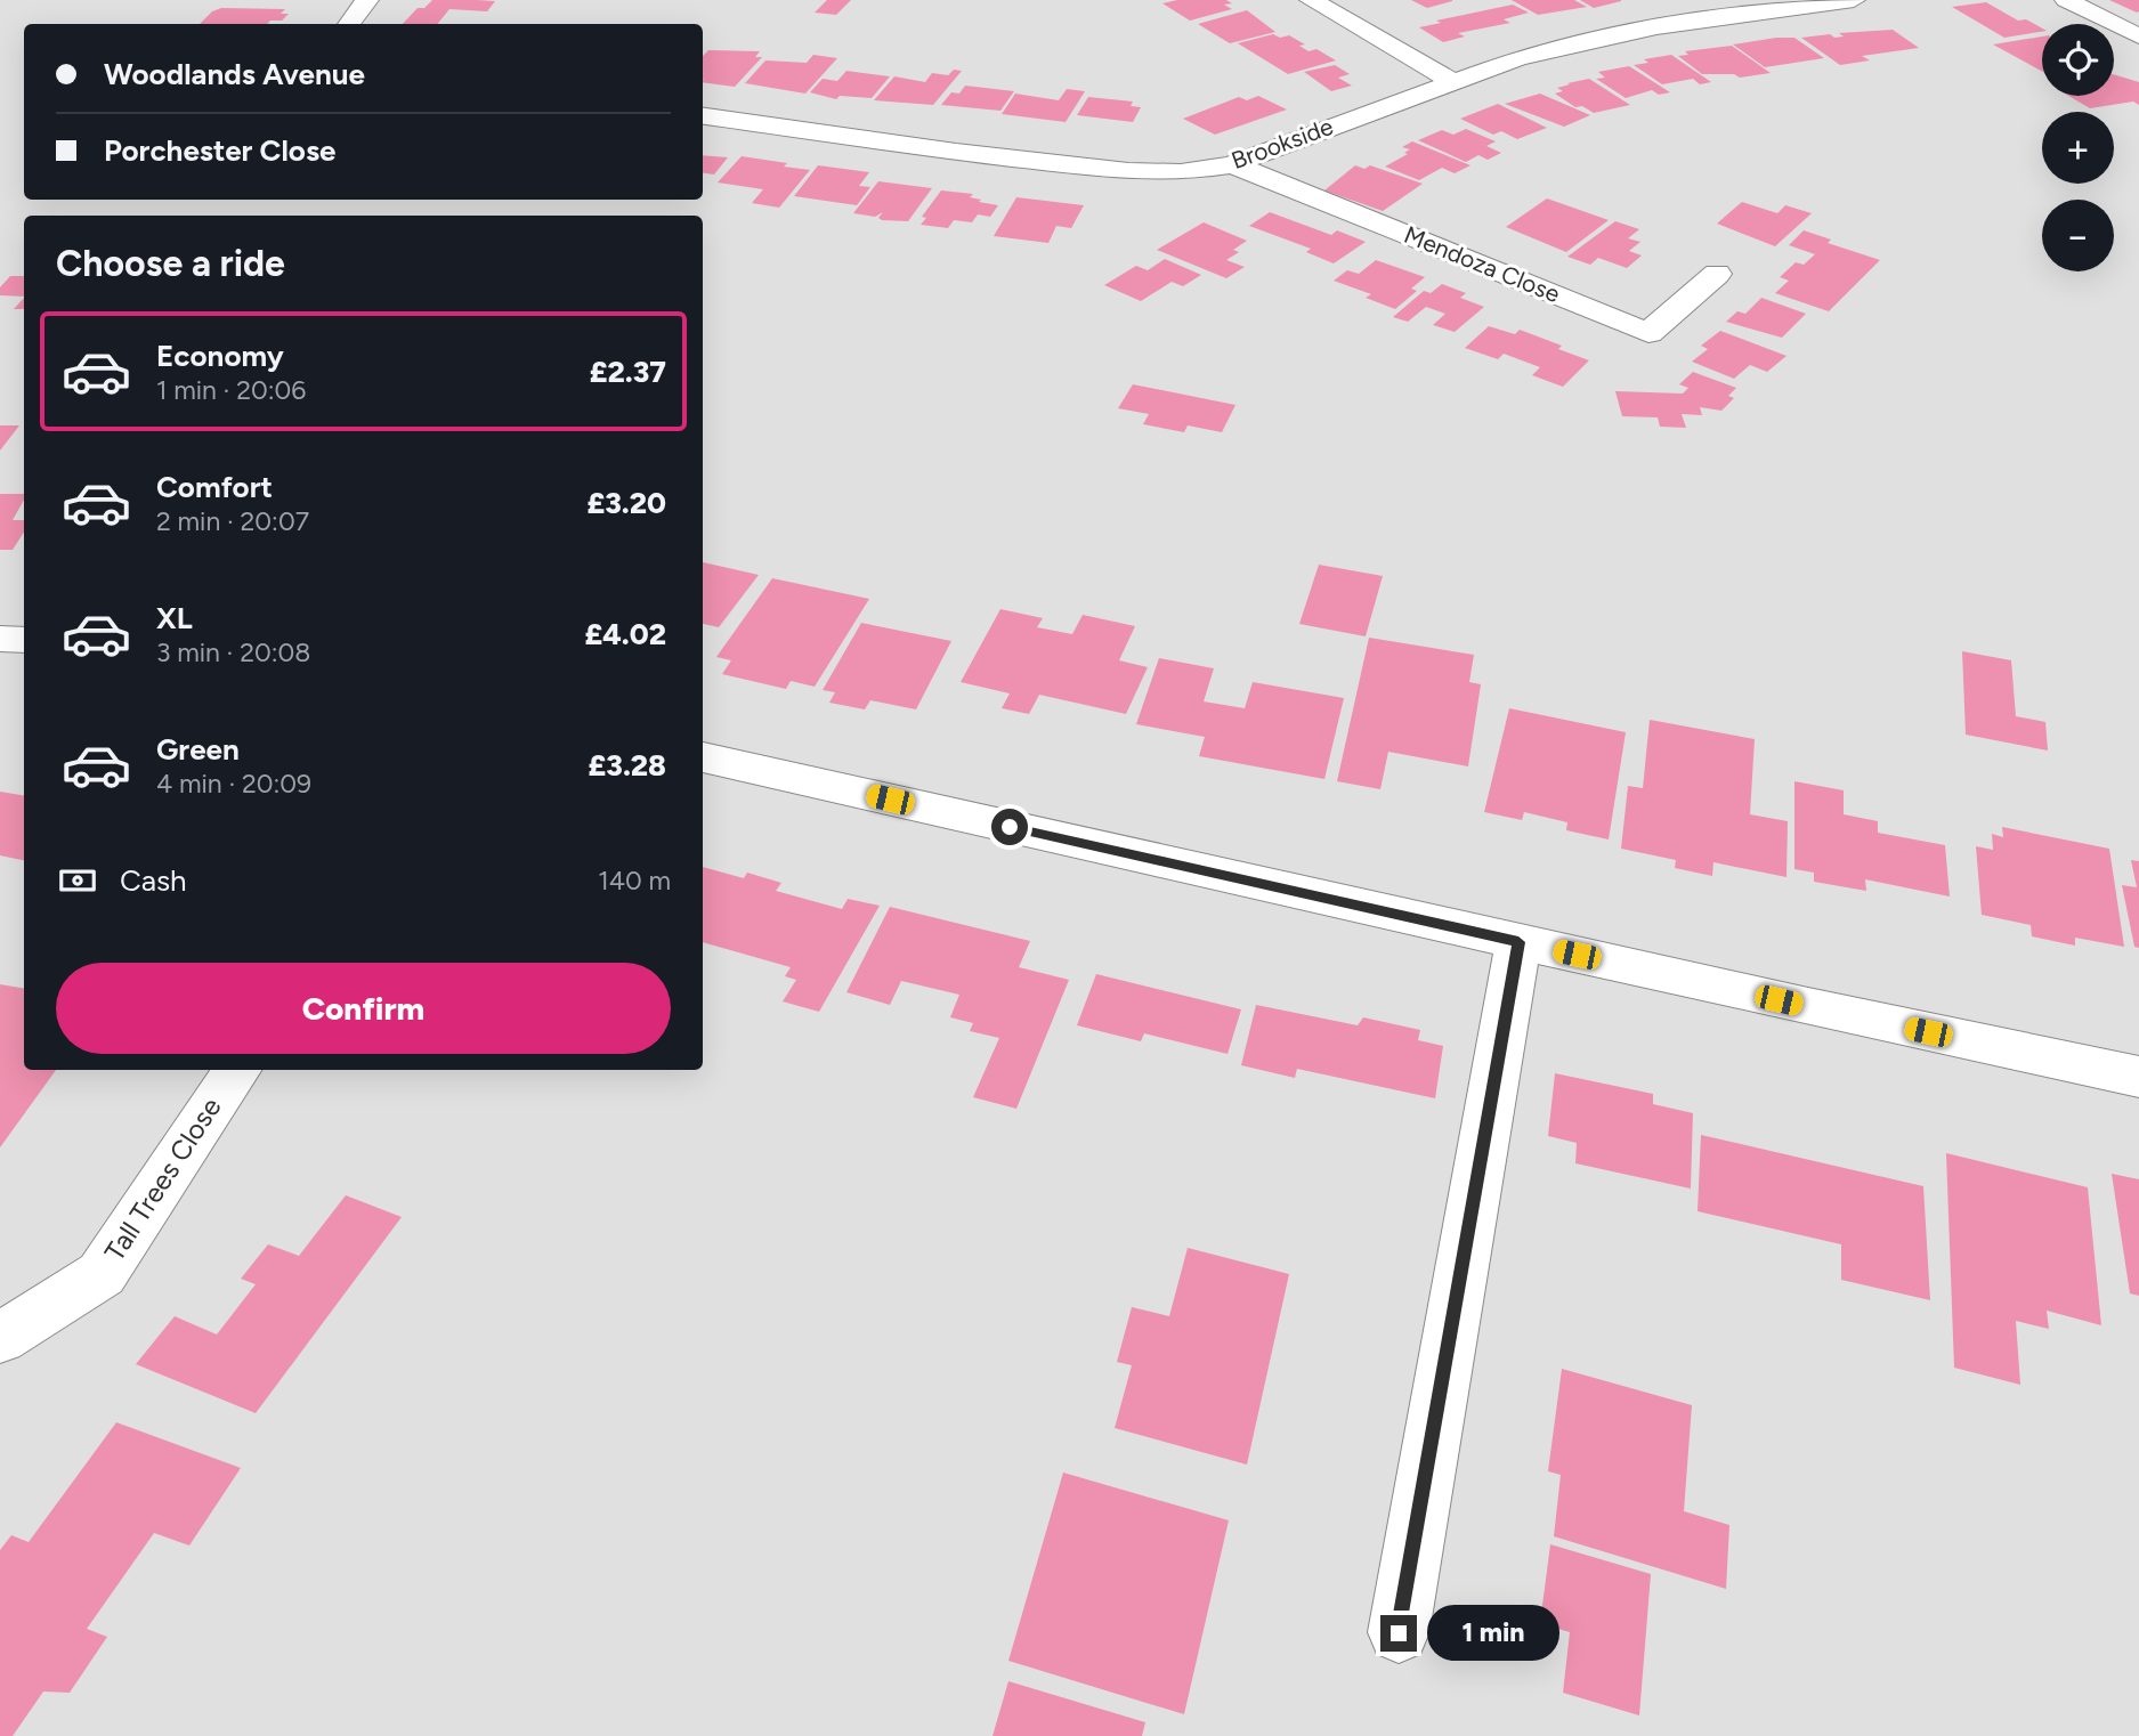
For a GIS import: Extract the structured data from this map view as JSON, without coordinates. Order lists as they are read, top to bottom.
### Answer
{
  "streets": {
    "street": ["Brookside", "Mendoza Close", "Tall Trees Close"]
  },
  "crossings": [
    ["Brookside", "Mendoza Close"]
  ],
  "page": {
    "map_buttons": ["+", "−"],
    "banner": ["Woodlands Avenue", "Porchester Close"],
    "heading": "Choose a ride",
    "list": [
      {
        "name": "Economy",
        "note": "1 min · 20:06",
        "value": "£2.37"
      },
      {
        "name": "Comfort",
        "note": "2 min · 20:07",
        "value": "£3.20"
      },
      {
        "name": "XL",
        "note": "3 min · 20:08",
        "value": "£4.02"
      },
      {
        "name": "Green",
        "note": "4 min · 20:09",
        "value": "£3.28"
      }
    ],
    "pay": ["Cash", "140 m"],
    "buttons": "Confirm",
    "bubble": "1 min"
  }
}
